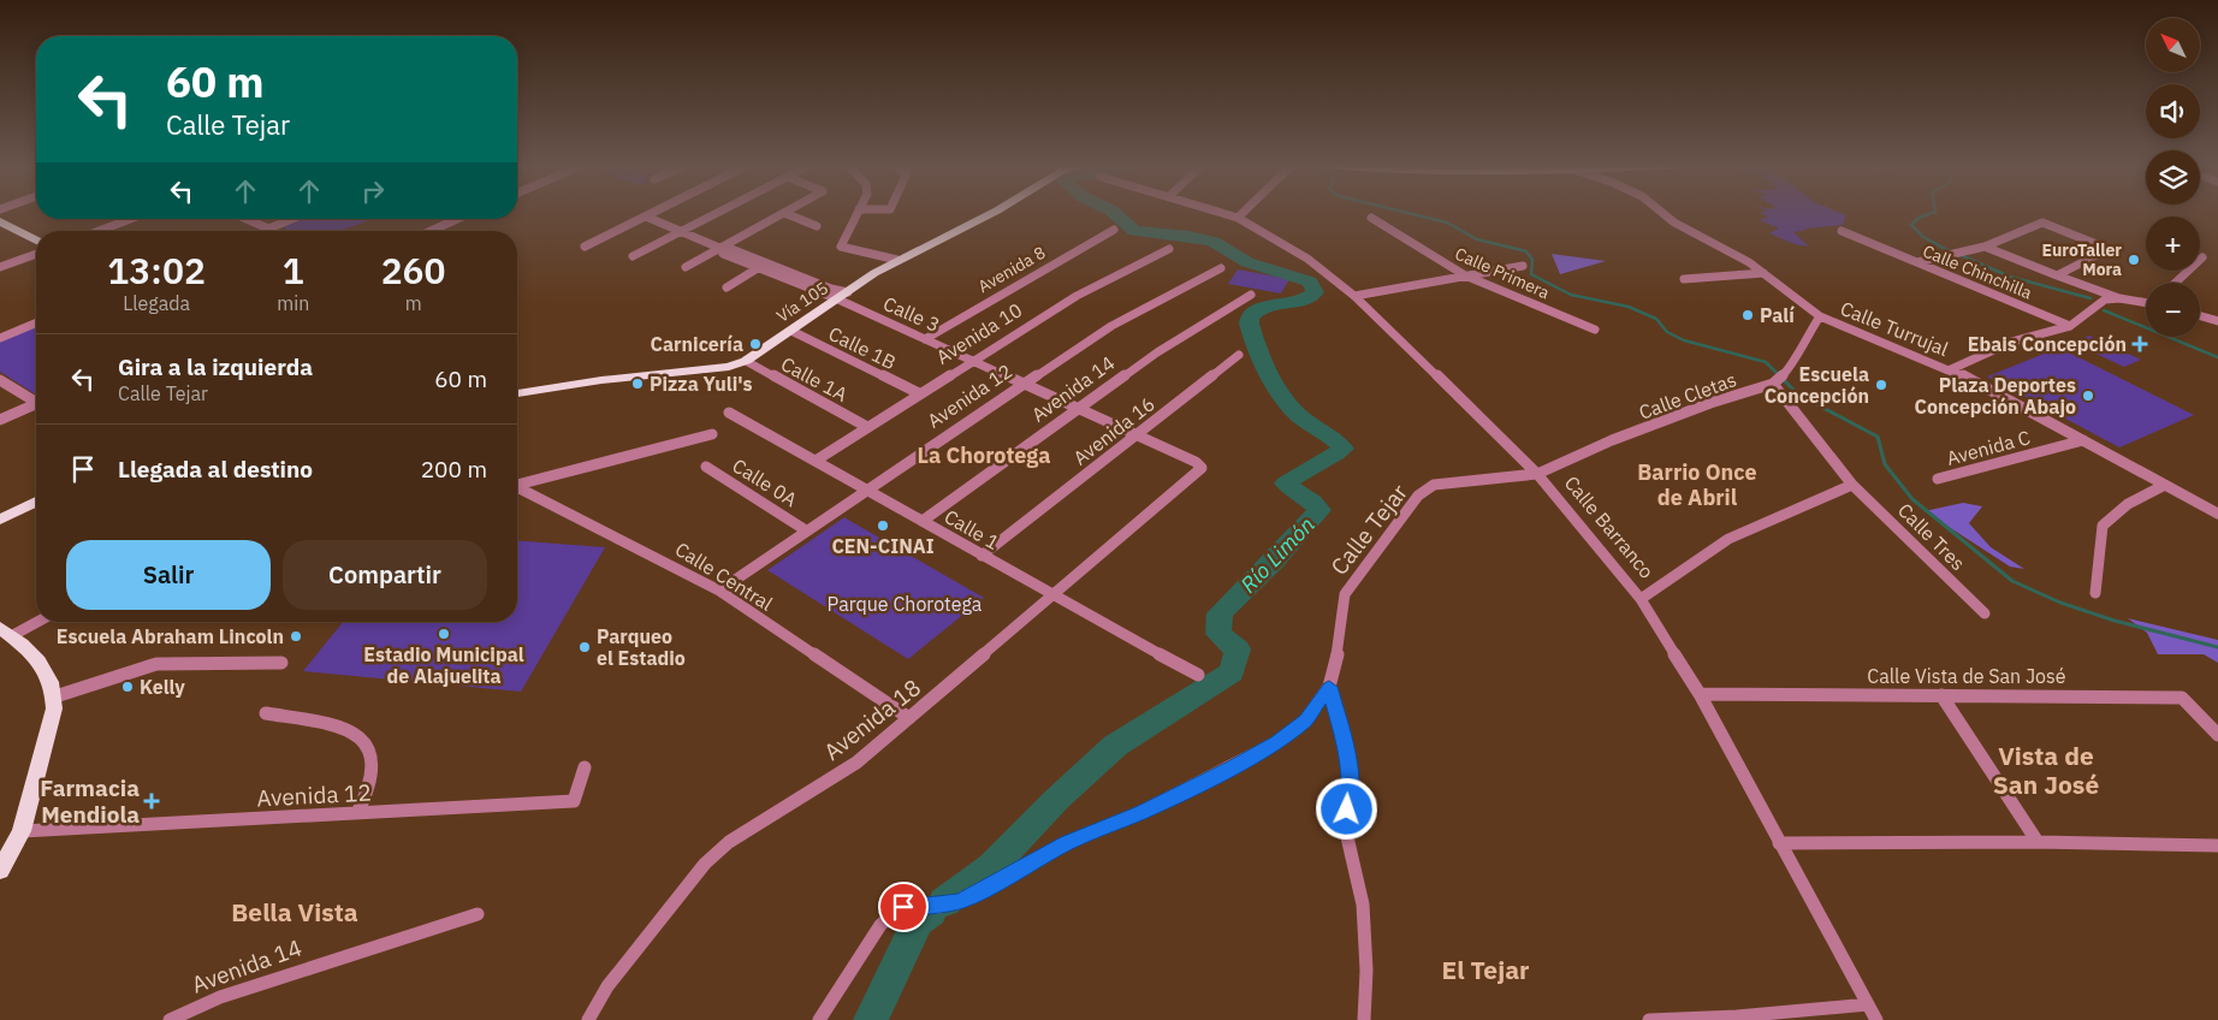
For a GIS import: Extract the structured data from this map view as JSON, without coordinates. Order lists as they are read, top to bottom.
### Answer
{
  "streets": {
    "main road": ["Vía 105"],
    "street": [
      "Avenida 8",
      "Calle Chinchilla",
      "Calle Primera",
      "Calle 3",
      "Calle Turrujal",
      "Avenida 10",
      "Calle 1B",
      "Calle 1A",
      "Avenida 14",
      "Avenida 12",
      "Calle Cletas",
      "Avenida 16",
      "Avenida C",
      "Calle 0A",
      "Calle Barranco",
      "Calle 1",
      "Calle Tejar",
      "Calle Tres",
      "Calle Central",
      "Calle Vista de San José",
      "Avenida 18"
    ]
  },
  "crossings": [
    ["Avenida 8", "Calle 3"],
    ["Calle Chinchilla", "Calle Turrujal"],
    ["Vía 105", "Calle 3"],
    ["Vía 105", "Calle 1B"],
    ["Vía 105", "Calle 1A"],
    ["Calle 3", "Avenida 10"],
    ["Calle 3", "Avenida 14"],
    ["Calle 3", "Avenida 12"],
    ["Calle 3", "Avenida 16"],
    ["Calle 3", "Avenida 18"],
    ["Calle Turrujal", "Calle Cletas"],
    ["Avenida 10", "Calle 1B"],
    ["Avenida 10", "Calle 1A"],
    ["Avenida 10", "Calle 1"],
    ["Avenida 14", "Calle 1"],
    ["Avenida 12", "Calle 0A"],
    ["Avenida 12", "Calle 1"],
    ["Avenida 12", "Calle Central"],
    ["Calle Cletas", "Calle Barranco"],
    ["Calle Cletas", "Calle Tejar"],
    ["Calle Cletas", "Calle Tres"],
    ["Avenida 16", "Calle 1"],
    ["Calle Barranco", "Calle Tejar"],
    ["Calle Barranco", "Calle Vista de San José"],
    ["Calle 1", "Avenida 18"],
    ["Calle Central", "Avenida 18"]
  ],
  "districts": [
    "La Chorotega",
    "Barrio Once de Abril",
    "Vista de San José",
    "Bella Vista",
    "El Tejar"
  ],
  "water": ["Río Limón"],
  "parks": ["Parque Chorotega"],
  "places": {
    "other": [
      "EuroTaller Mora",
      "Palí",
      "Carnicería",
      "Pizza Yuli's",
      "Escuela Concepción",
      "Plaza Deportes Concepción Abajo",
      "CEN-CINAI",
      "Estadio Municipal de Alajuelita",
      "Escuela Abraham Lincoln",
      "Parqueo el Estadio",
      "Kelly"
    ],
    "health": ["Ebais Concepción", "Farmacia Mendiola"]
  },
  "north": "top left",
  "page": {
    "map_buttons": ["+", "−"],
    "turn": ["60 m", "Calle Tejar"],
    "eta": [
      "13:02",
      "Llegada",
      "1",
      "min",
      "260",
      "m"
    ],
    "list": [
      {
        "name": "Gira a la izquierda",
        "note": "Calle Tejar",
        "value": "60 m"
      },
      {
        "name": "Llegada al destino",
        "value": "200 m"
      }
    ],
    "buttons": ["Salir", "Compartir"]
  }
}
